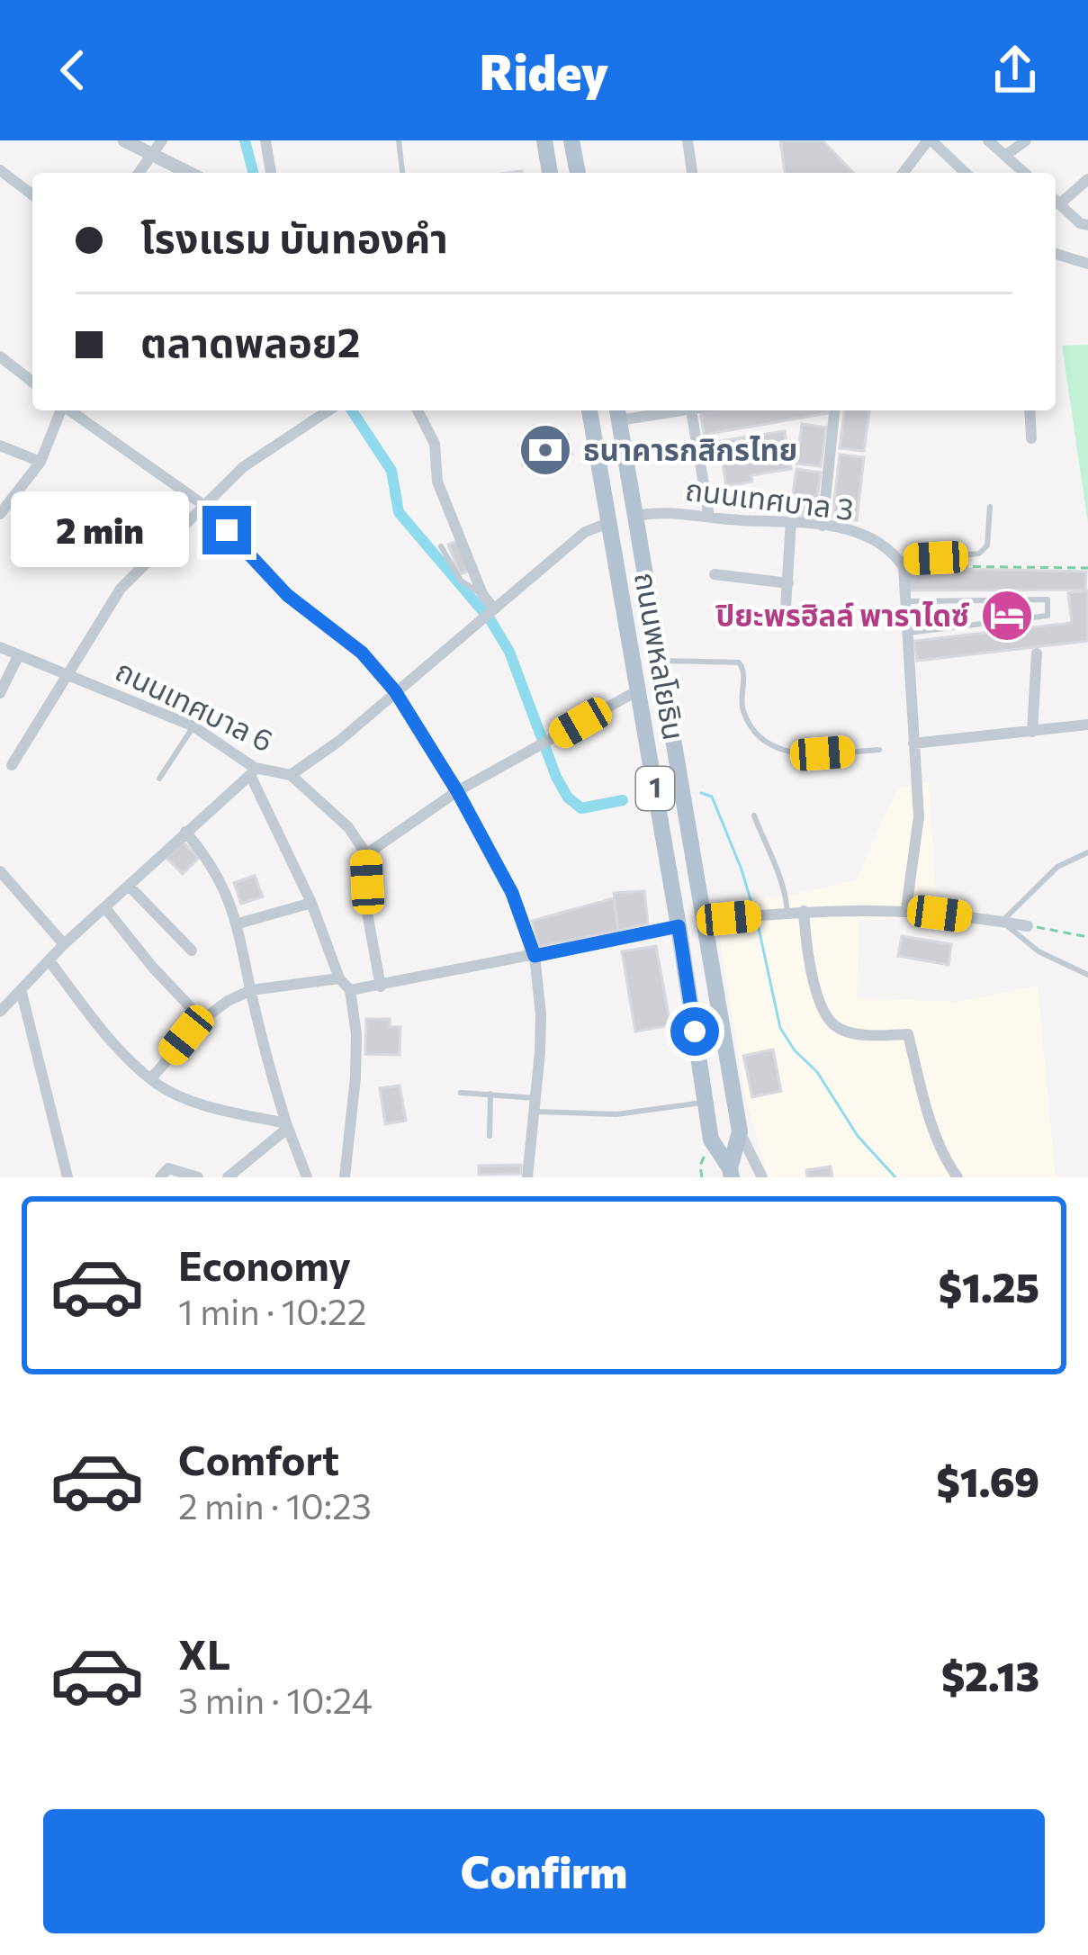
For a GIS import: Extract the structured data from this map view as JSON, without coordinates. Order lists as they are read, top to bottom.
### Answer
{
  "streets": {
    "main road": ["ถนนพหลโยธิน", "1"],
    "street": ["ถนนเทศบาล 3", "ถนนเทศบาล 6"]
  },
  "crossings": [
    ["ถนนเทศบาล 3", "ถนนพหลโยธิน"],
    ["ถนนพหลโยธิน", "ถนนเทศบาล 6"]
  ],
  "places": {
    "bank": ["ธนาคารกสิกรไทย"],
    "hotel": ["ปิยะพรฮิลล์ พาราไดซ์"]
  },
  "page": {
    "header": "Ridey",
    "banner": ["โรงแรม บันทองคํา", "ตลาดพลอย2"],
    "bubble": "2 min",
    "list": [
      {
        "name": "Economy",
        "note": "1 min · 10:22",
        "value": "$1.25"
      },
      {
        "name": "Comfort",
        "note": "2 min · 10:23",
        "value": "$1.69"
      },
      {
        "name": "XL",
        "note": "3 min · 10:24",
        "value": "$2.13"
      }
    ],
    "buttons": "Confirm"
  }
}
